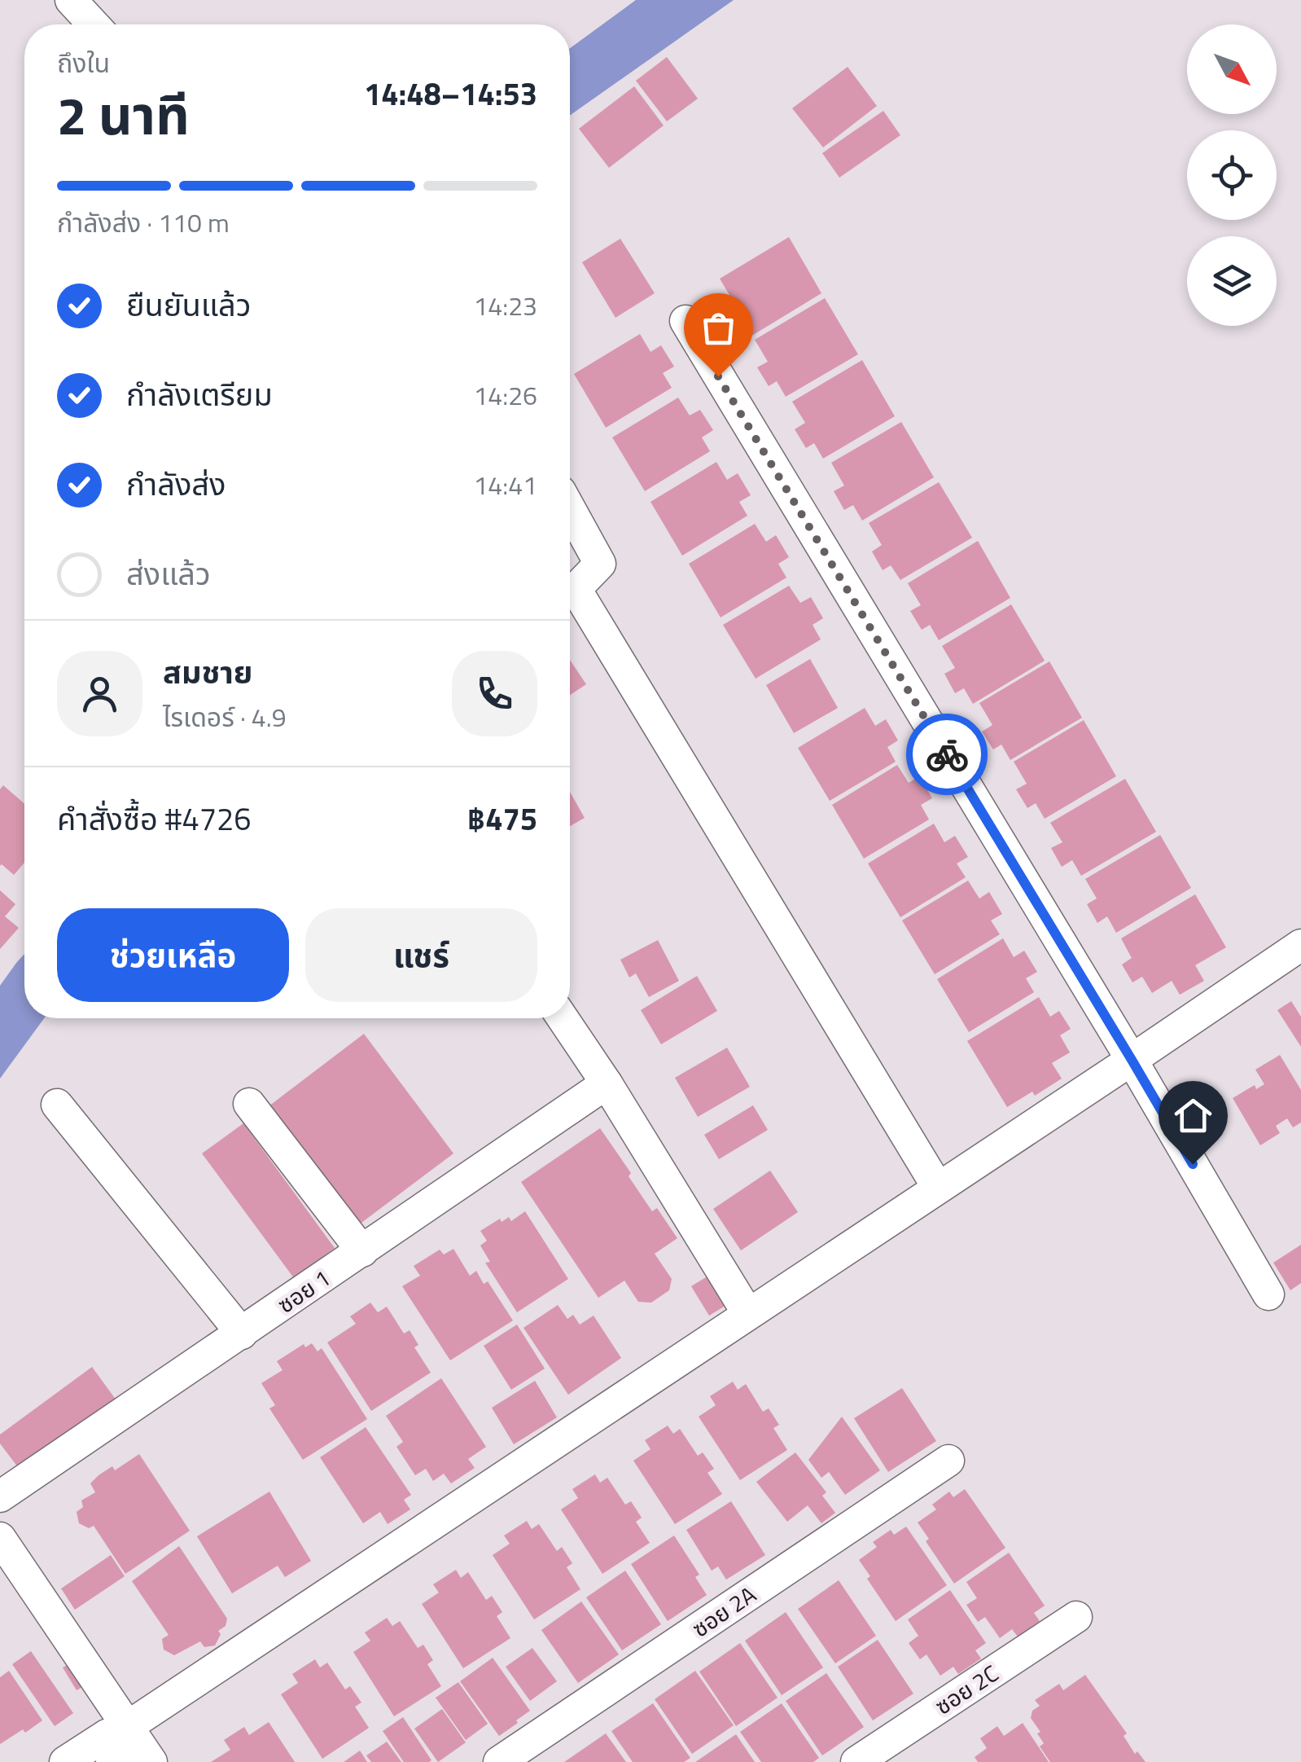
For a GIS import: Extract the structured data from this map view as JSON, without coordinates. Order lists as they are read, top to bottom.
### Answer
{
  "streets": {
    "street": ["ซอย 1", "ซอย 2A", "ซอย 2C"]
  },
  "north": "bottom right",
  "page": {
    "heading": ["2 นาที", "ถึงใน", "14:48–14:53"],
    "panel": [
      "สมชาย",
      "ไรเดอร์ · 4.9",
      "คำสั่งซื้อ #4726",
      "฿475"
    ],
    "bar": "กำลังส่ง · 110 m",
    "list": [
      ["ยืนยันแล้ว", "14:23"],
      ["กำลังเตรียม", "14:26"],
      ["กำลังส่ง", "14:41"],
      "ส่งแล้ว"
    ],
    "buttons": ["ช่วยเหลือ", "แชร์"]
  }
}
